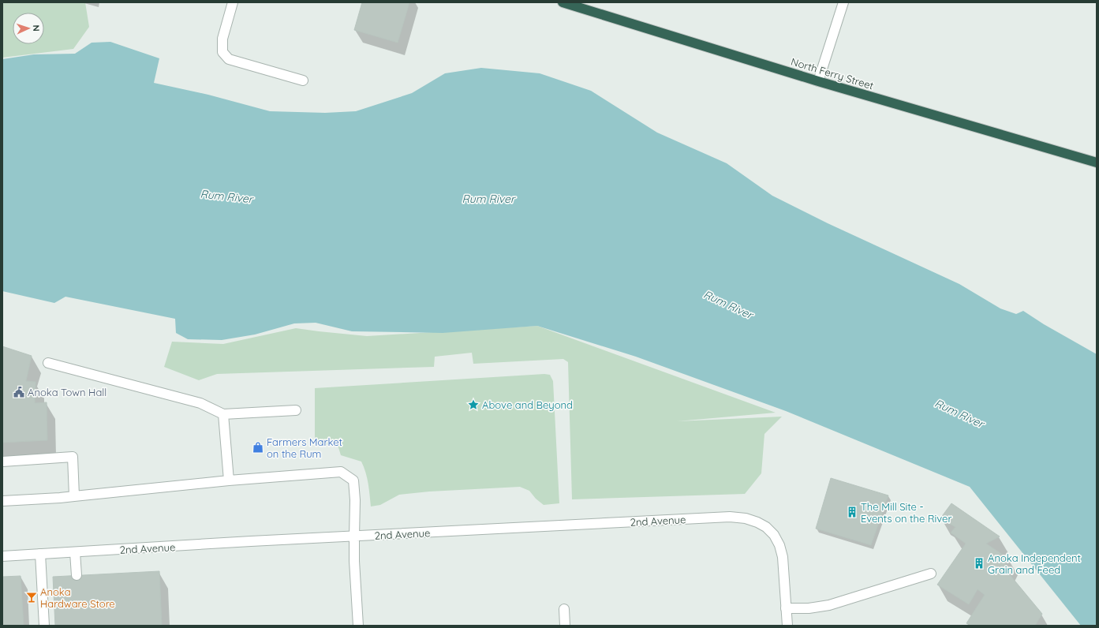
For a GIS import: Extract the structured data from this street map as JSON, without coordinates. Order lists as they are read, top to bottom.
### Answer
{
  "streets": {
    "highway": ["North Ferry Street"],
    "street": ["2nd Avenue"]
  },
  "water": ["Rum River"],
  "places": {
    "public building": ["Anoka Town Hall"],
    "place": ["Above and Beyond"],
    "shop": ["Farmers Market on the Rum"],
    "building": ["The Mill Site - Events on the River", "Anoka Independent Grain and Feed"],
    "bar": ["Anoka Hardware Store"]
  },
  "north": "right"
}
